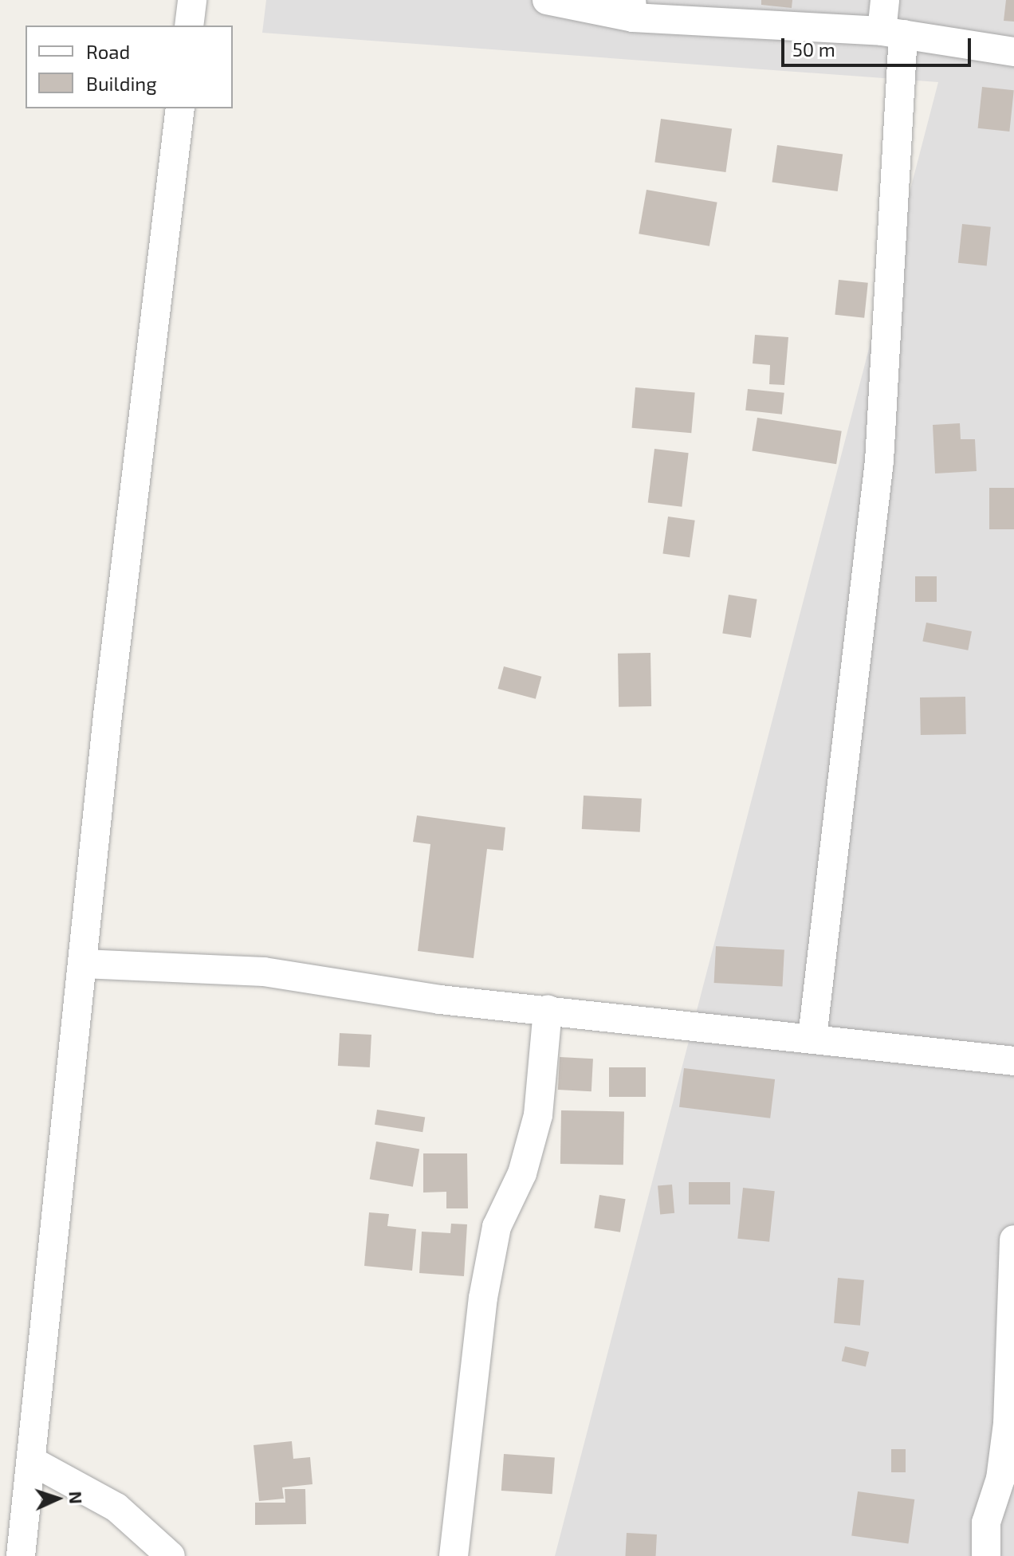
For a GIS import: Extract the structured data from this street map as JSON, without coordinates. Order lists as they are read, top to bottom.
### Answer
{
  "legend": ["Road", "Building"],
  "scale_bar": "50 m",
  "north": "right"
}
